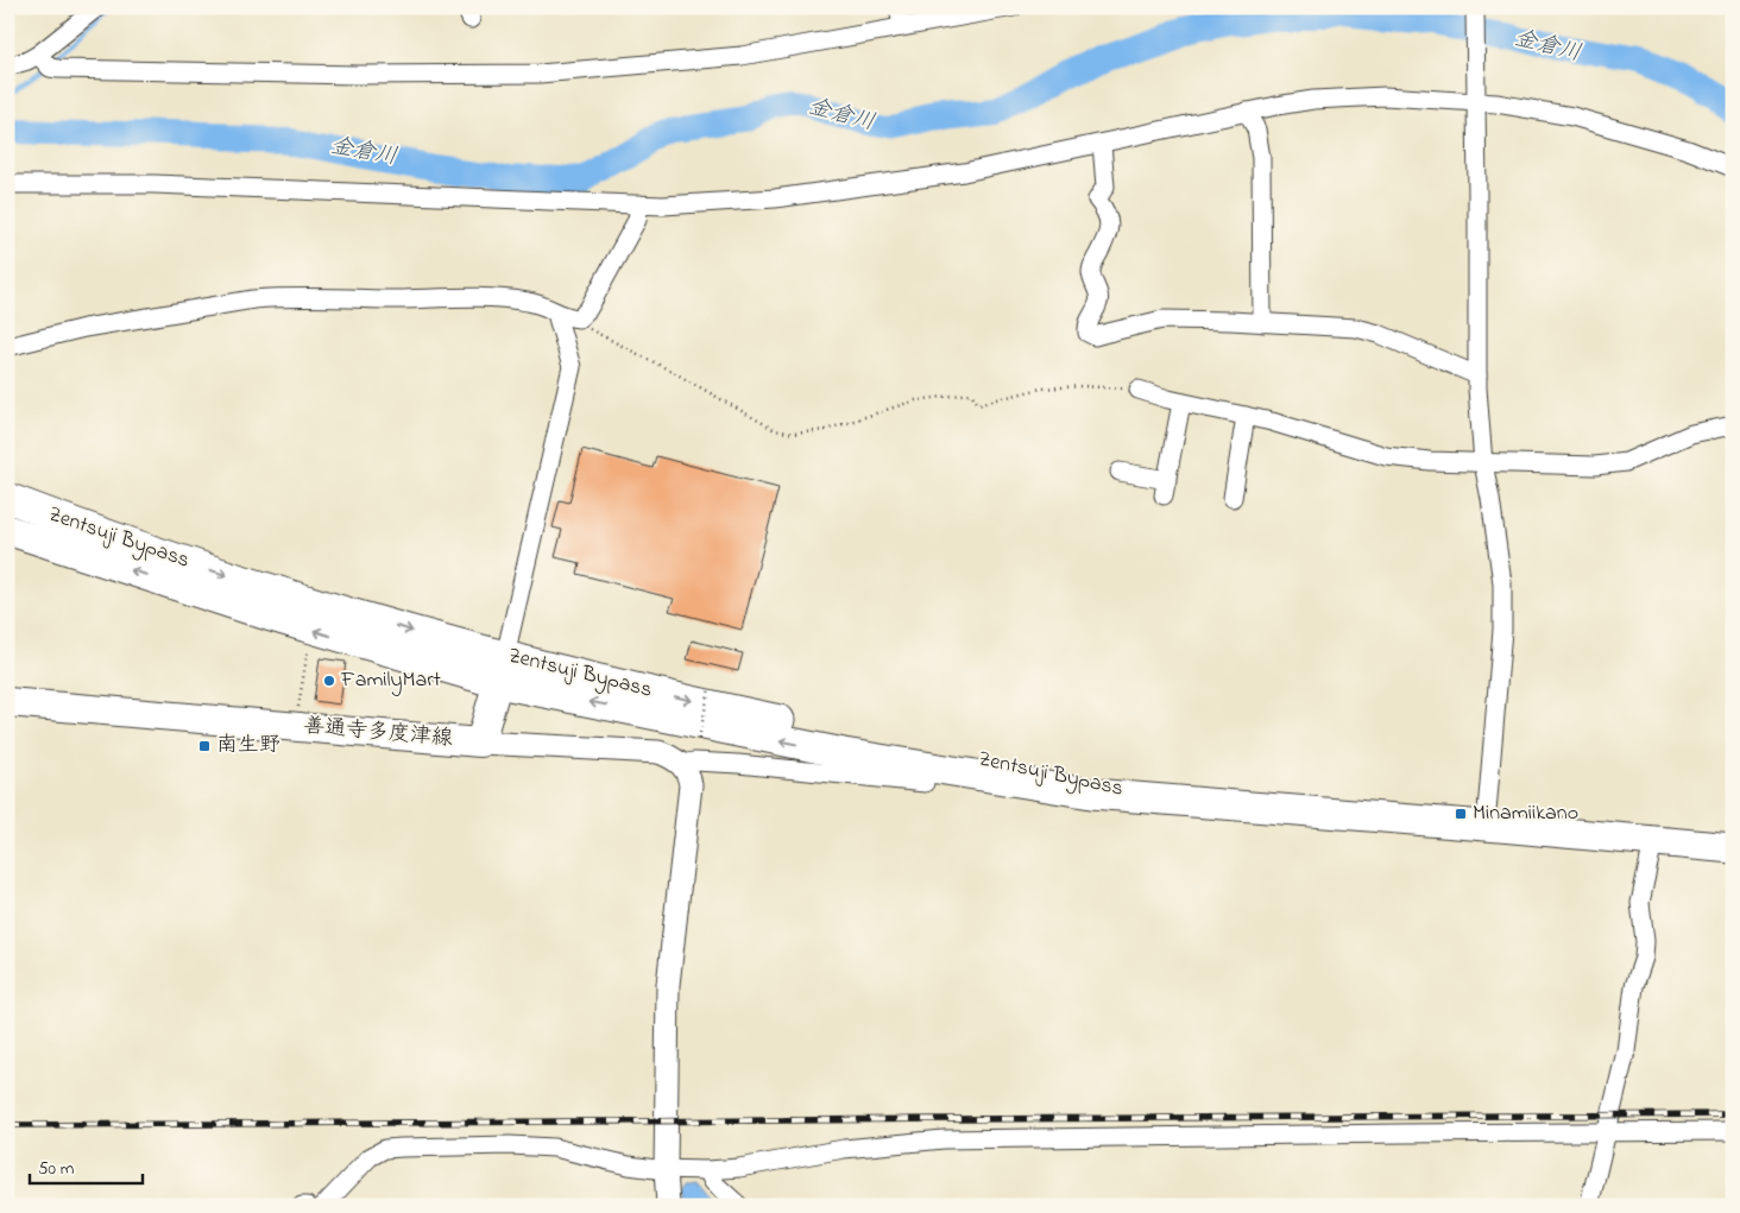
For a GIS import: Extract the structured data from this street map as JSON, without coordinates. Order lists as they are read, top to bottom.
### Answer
{
  "streets": {
    "highway": ["Zentsuji Bypass"],
    "main road": ["善通寺多度津線"]
  },
  "crossings": [
    ["Zentsuji Bypass", "善通寺多度津線"]
  ],
  "water": ["金倉川"],
  "places": {
    "other": ["FamilyMart"],
    "transit": ["南生野", "Minamiikano"]
  },
  "scale_bar": "50 m"
}
